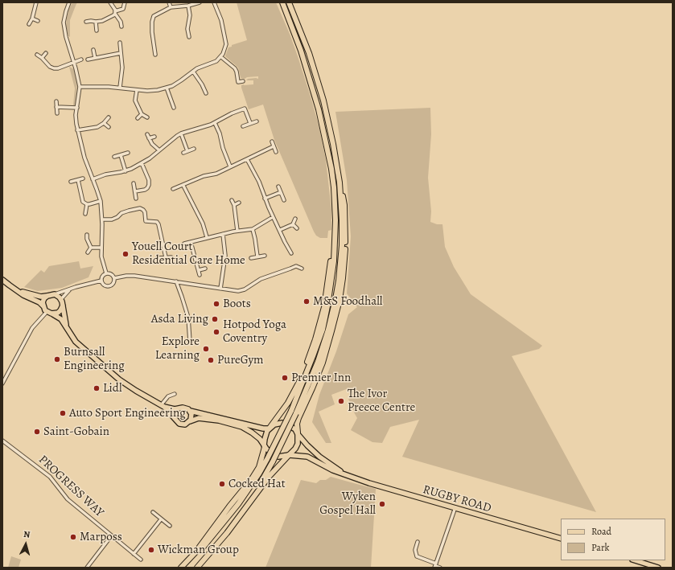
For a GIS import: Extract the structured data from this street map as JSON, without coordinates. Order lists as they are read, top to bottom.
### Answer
{
  "streets": {
    "main road": ["RUGBY ROAD"],
    "street": ["PROGRESS WAY"]
  },
  "places": [
    "Youell Court Residential Care Home",
    "M&S Foodhall",
    "Boots",
    "Asda Living",
    "Hotpod Yoga Coventry",
    "Explore Learning",
    "Burnsall Engineering",
    "PureGym",
    "Premier Inn",
    "Lidl",
    "The Ivor Preece Centre",
    "Auto Sport Engineering",
    "Saint-Gobain",
    "Cocked Hat",
    "Wyken Gospel Hall",
    "Marposs",
    "Wickman Group"
  ],
  "legend": ["Road", "Park"],
  "north": "top"
}
